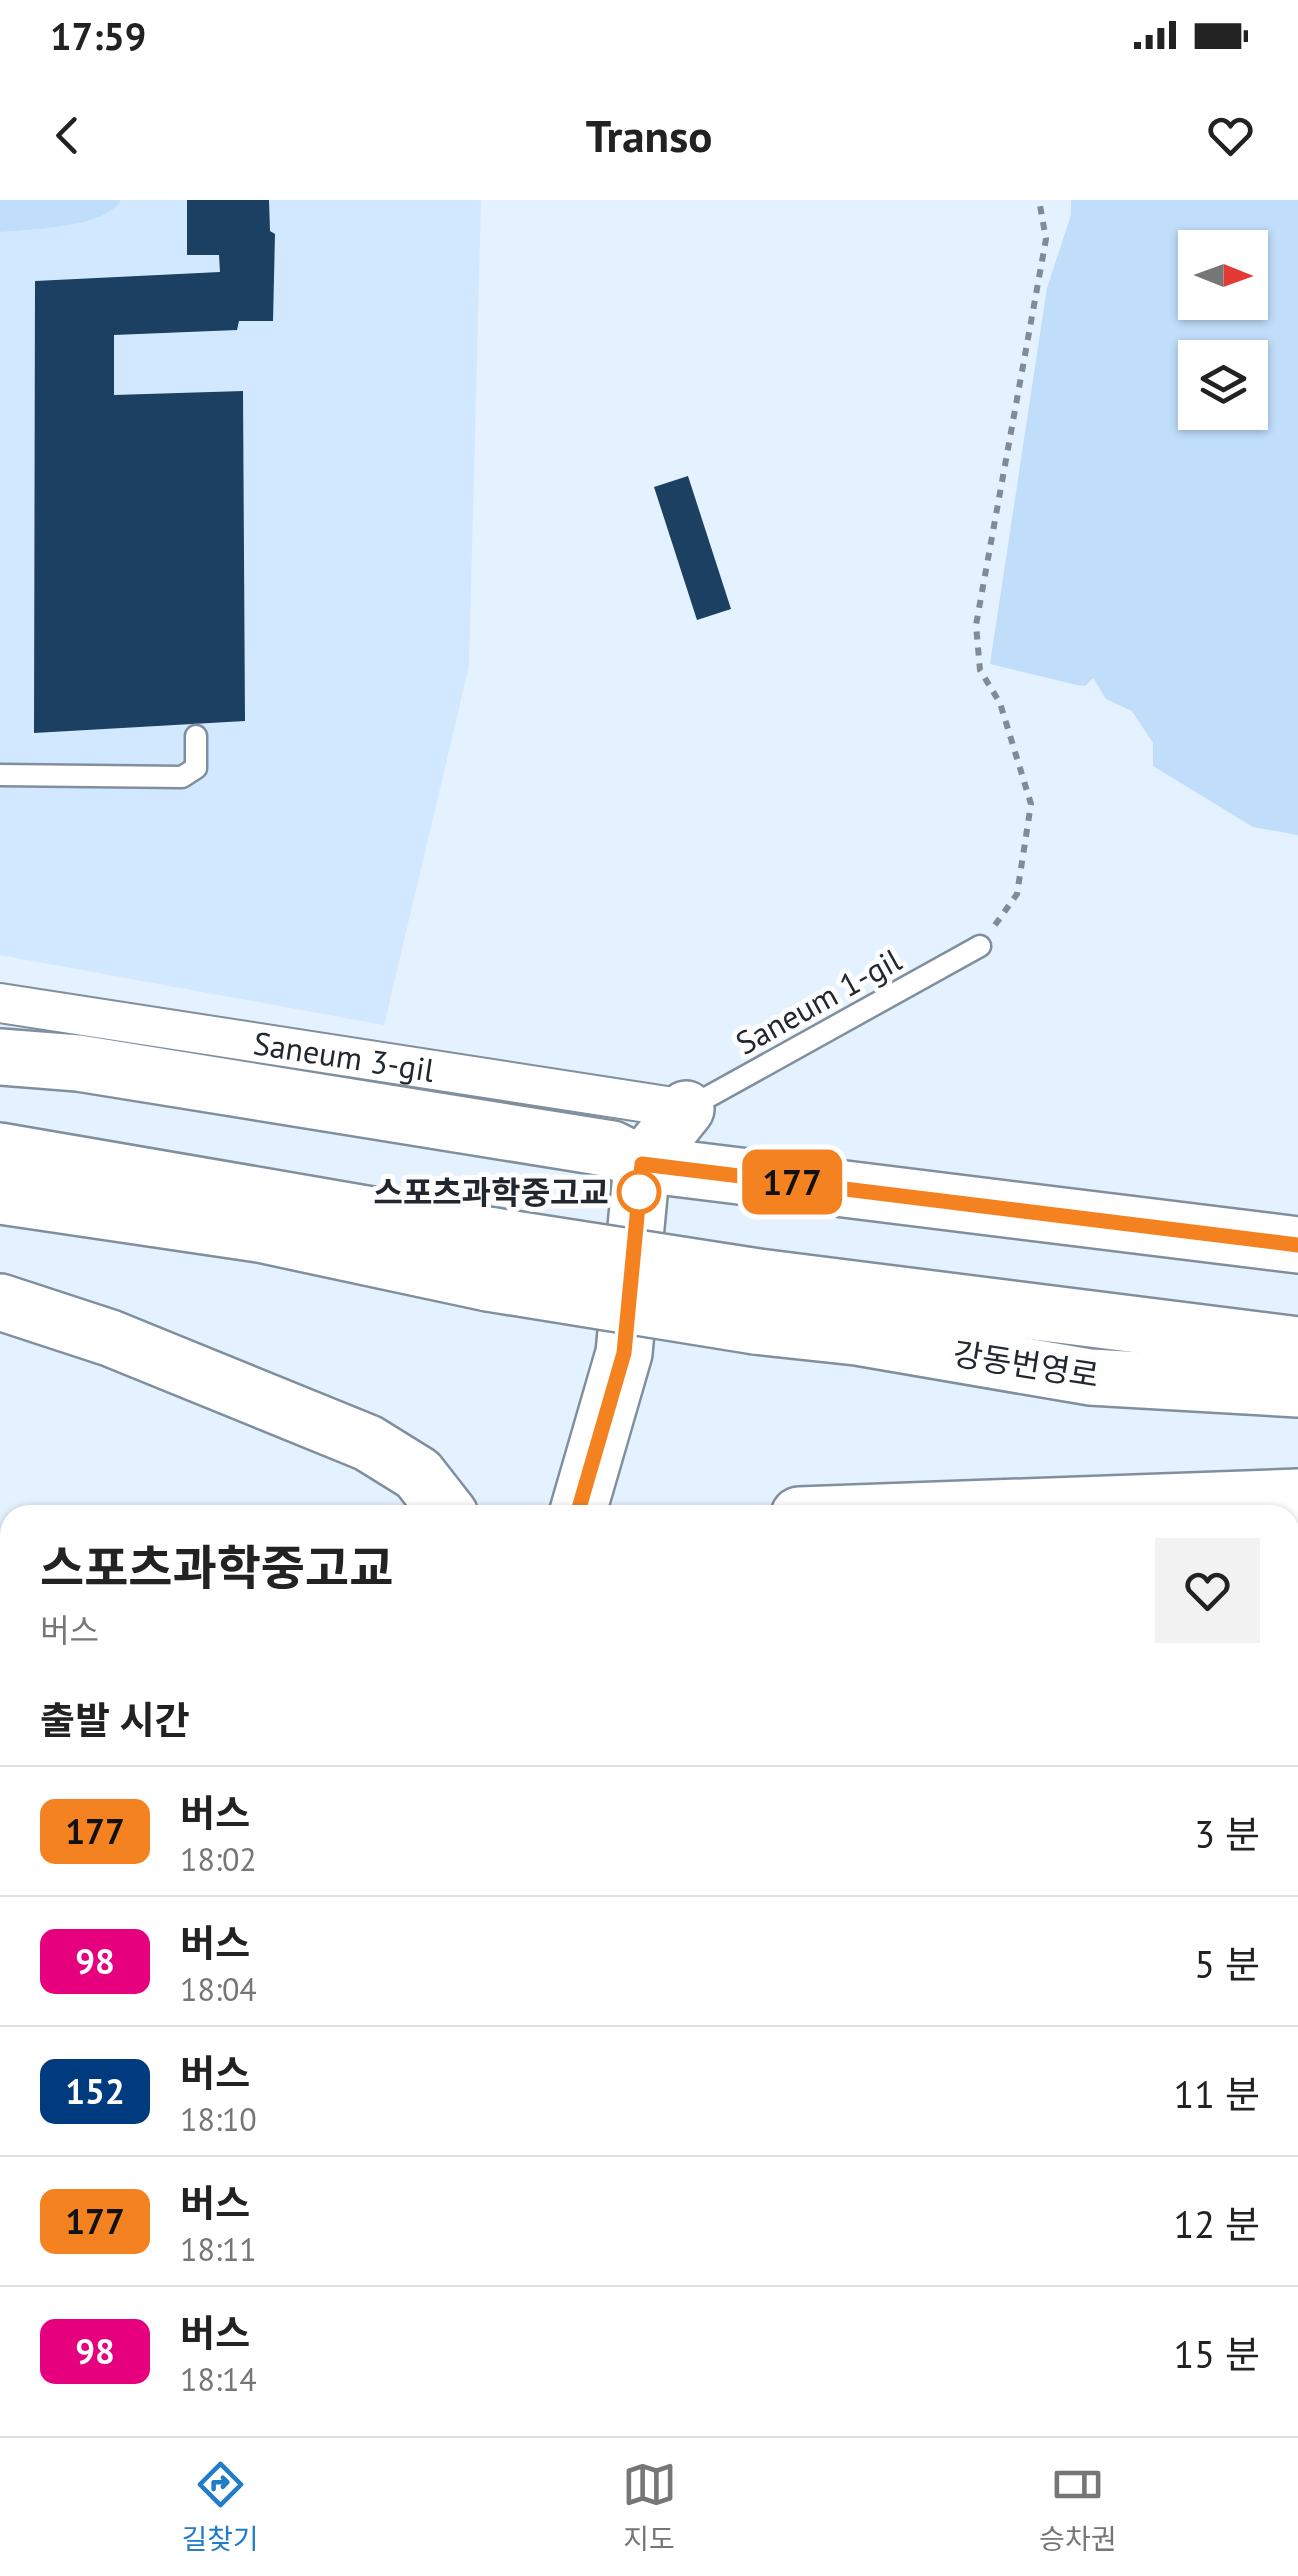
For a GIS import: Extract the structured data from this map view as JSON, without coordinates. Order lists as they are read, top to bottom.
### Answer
{
  "streets": {
    "highway": ["강동번영로"],
    "street": ["Saneum 3-gil"],
    "lane": ["Saneum 1-gil"]
  },
  "crossings": [
    ["Saneum 1-gil", "Saneum 3-gil"]
  ],
  "places": ["스포츠과학중고교"],
  "lines": ["bus line 177"],
  "north": "right",
  "page": {
    "status": "17:59",
    "header": "Transo",
    "on_map": "177",
    "heading": [
      ["스포츠과학중고교", "버스"],
      "출발 시간"
    ],
    "list": [
      {
        "mark": "177",
        "name": "버스",
        "note": "18:02",
        "value": "3 분"
      },
      {
        "mark": "98",
        "name": "버스",
        "note": "18:04",
        "value": "5 분"
      },
      {
        "mark": "152",
        "name": "버스",
        "note": "18:10",
        "value": "11 분"
      },
      {
        "mark": "177",
        "name": "버스",
        "note": "18:11",
        "value": "12 분"
      },
      {
        "mark": "98",
        "name": "버스",
        "note": "18:14",
        "value": "15 분"
      }
    ],
    "tabs": ["길찾기", "지도", "승차권"]
  }
}
